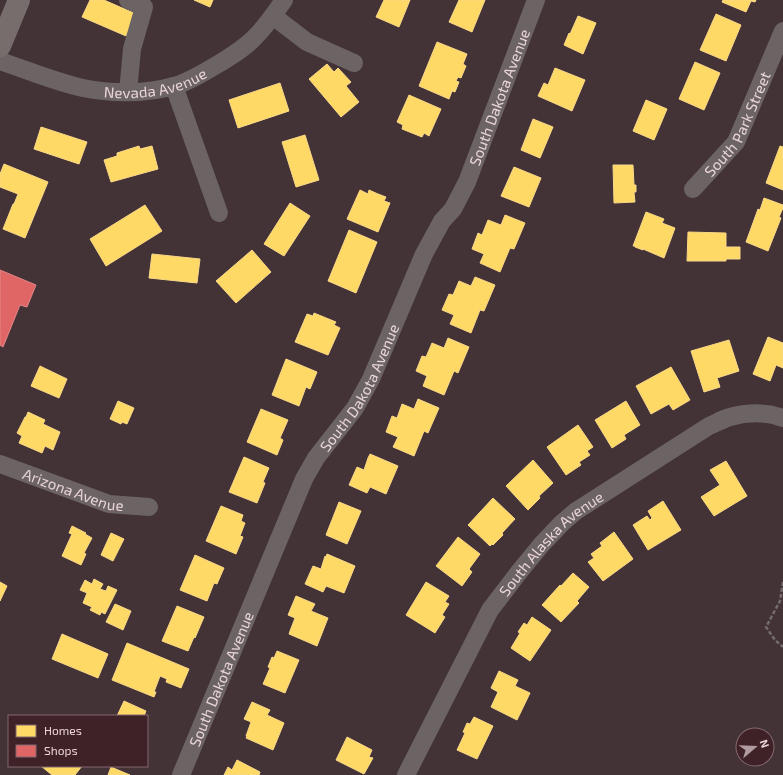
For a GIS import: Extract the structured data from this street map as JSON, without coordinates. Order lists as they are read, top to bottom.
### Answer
{
  "streets": {
    "street": [
      "Nevada Avenue",
      "South Dakota Avenue",
      "South Park Street",
      "Arizona Avenue",
      "South Alaska Avenue"
    ]
  },
  "legend": ["Homes", "Shops"],
  "north": "right"
}
